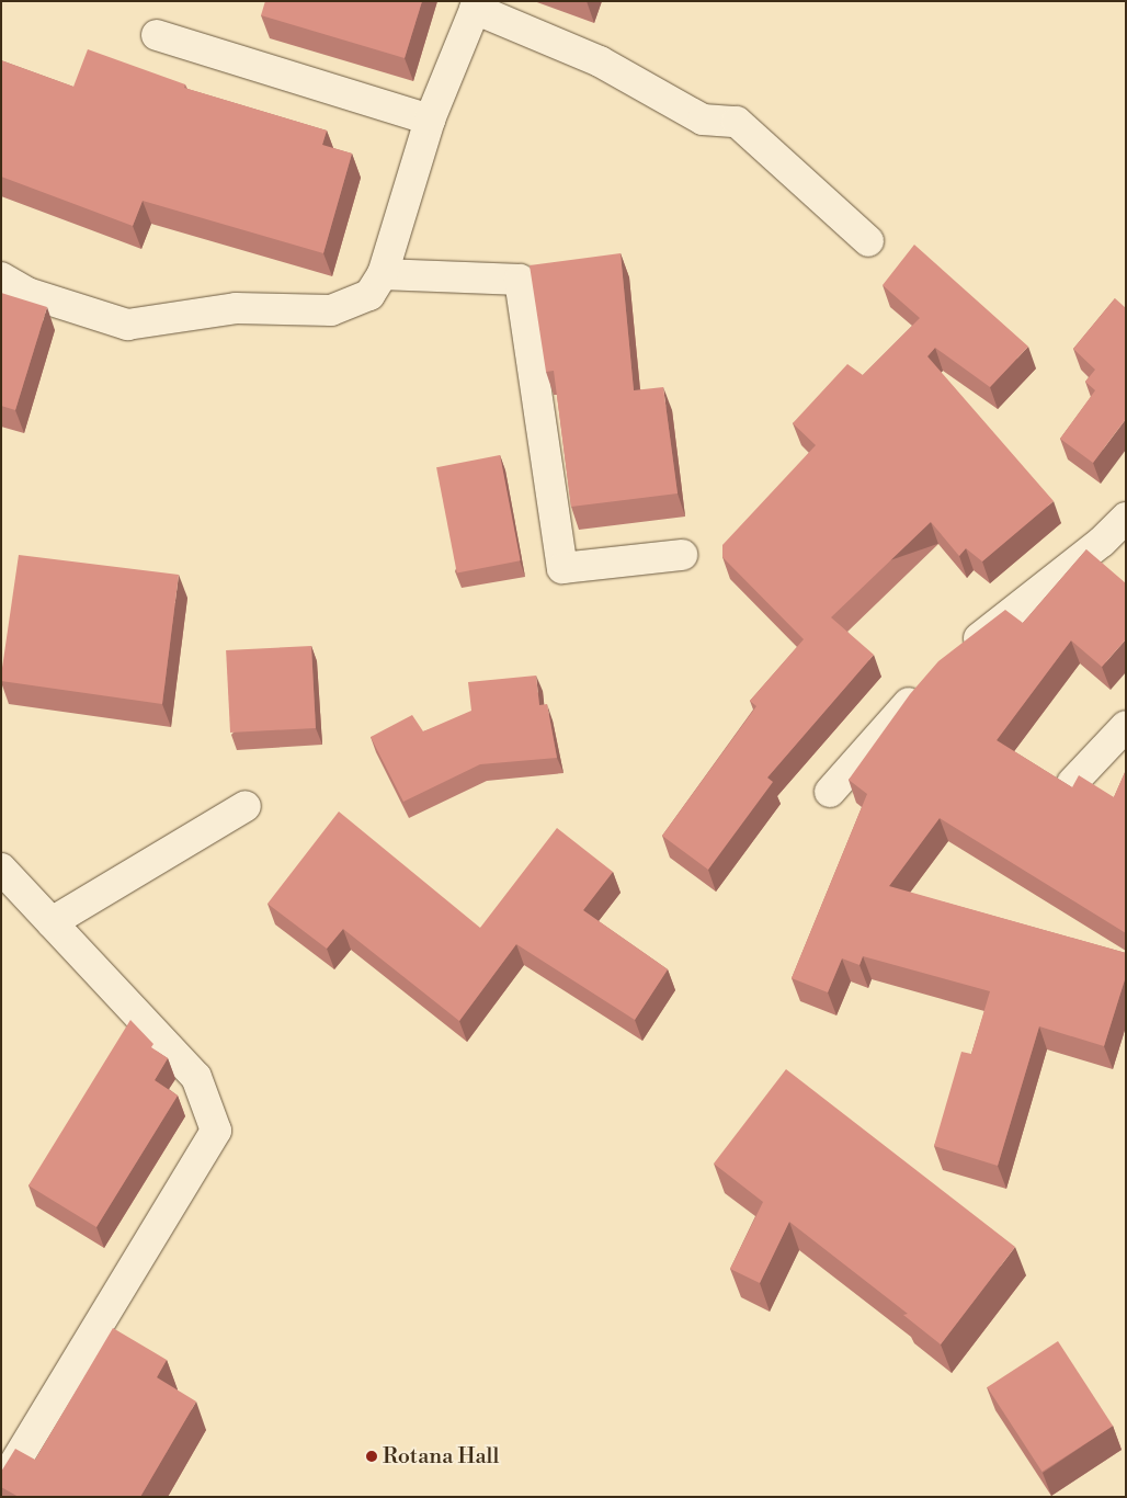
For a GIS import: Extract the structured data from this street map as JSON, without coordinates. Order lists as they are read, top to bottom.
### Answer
{
  "places": ["Rotana Hall"]
}
